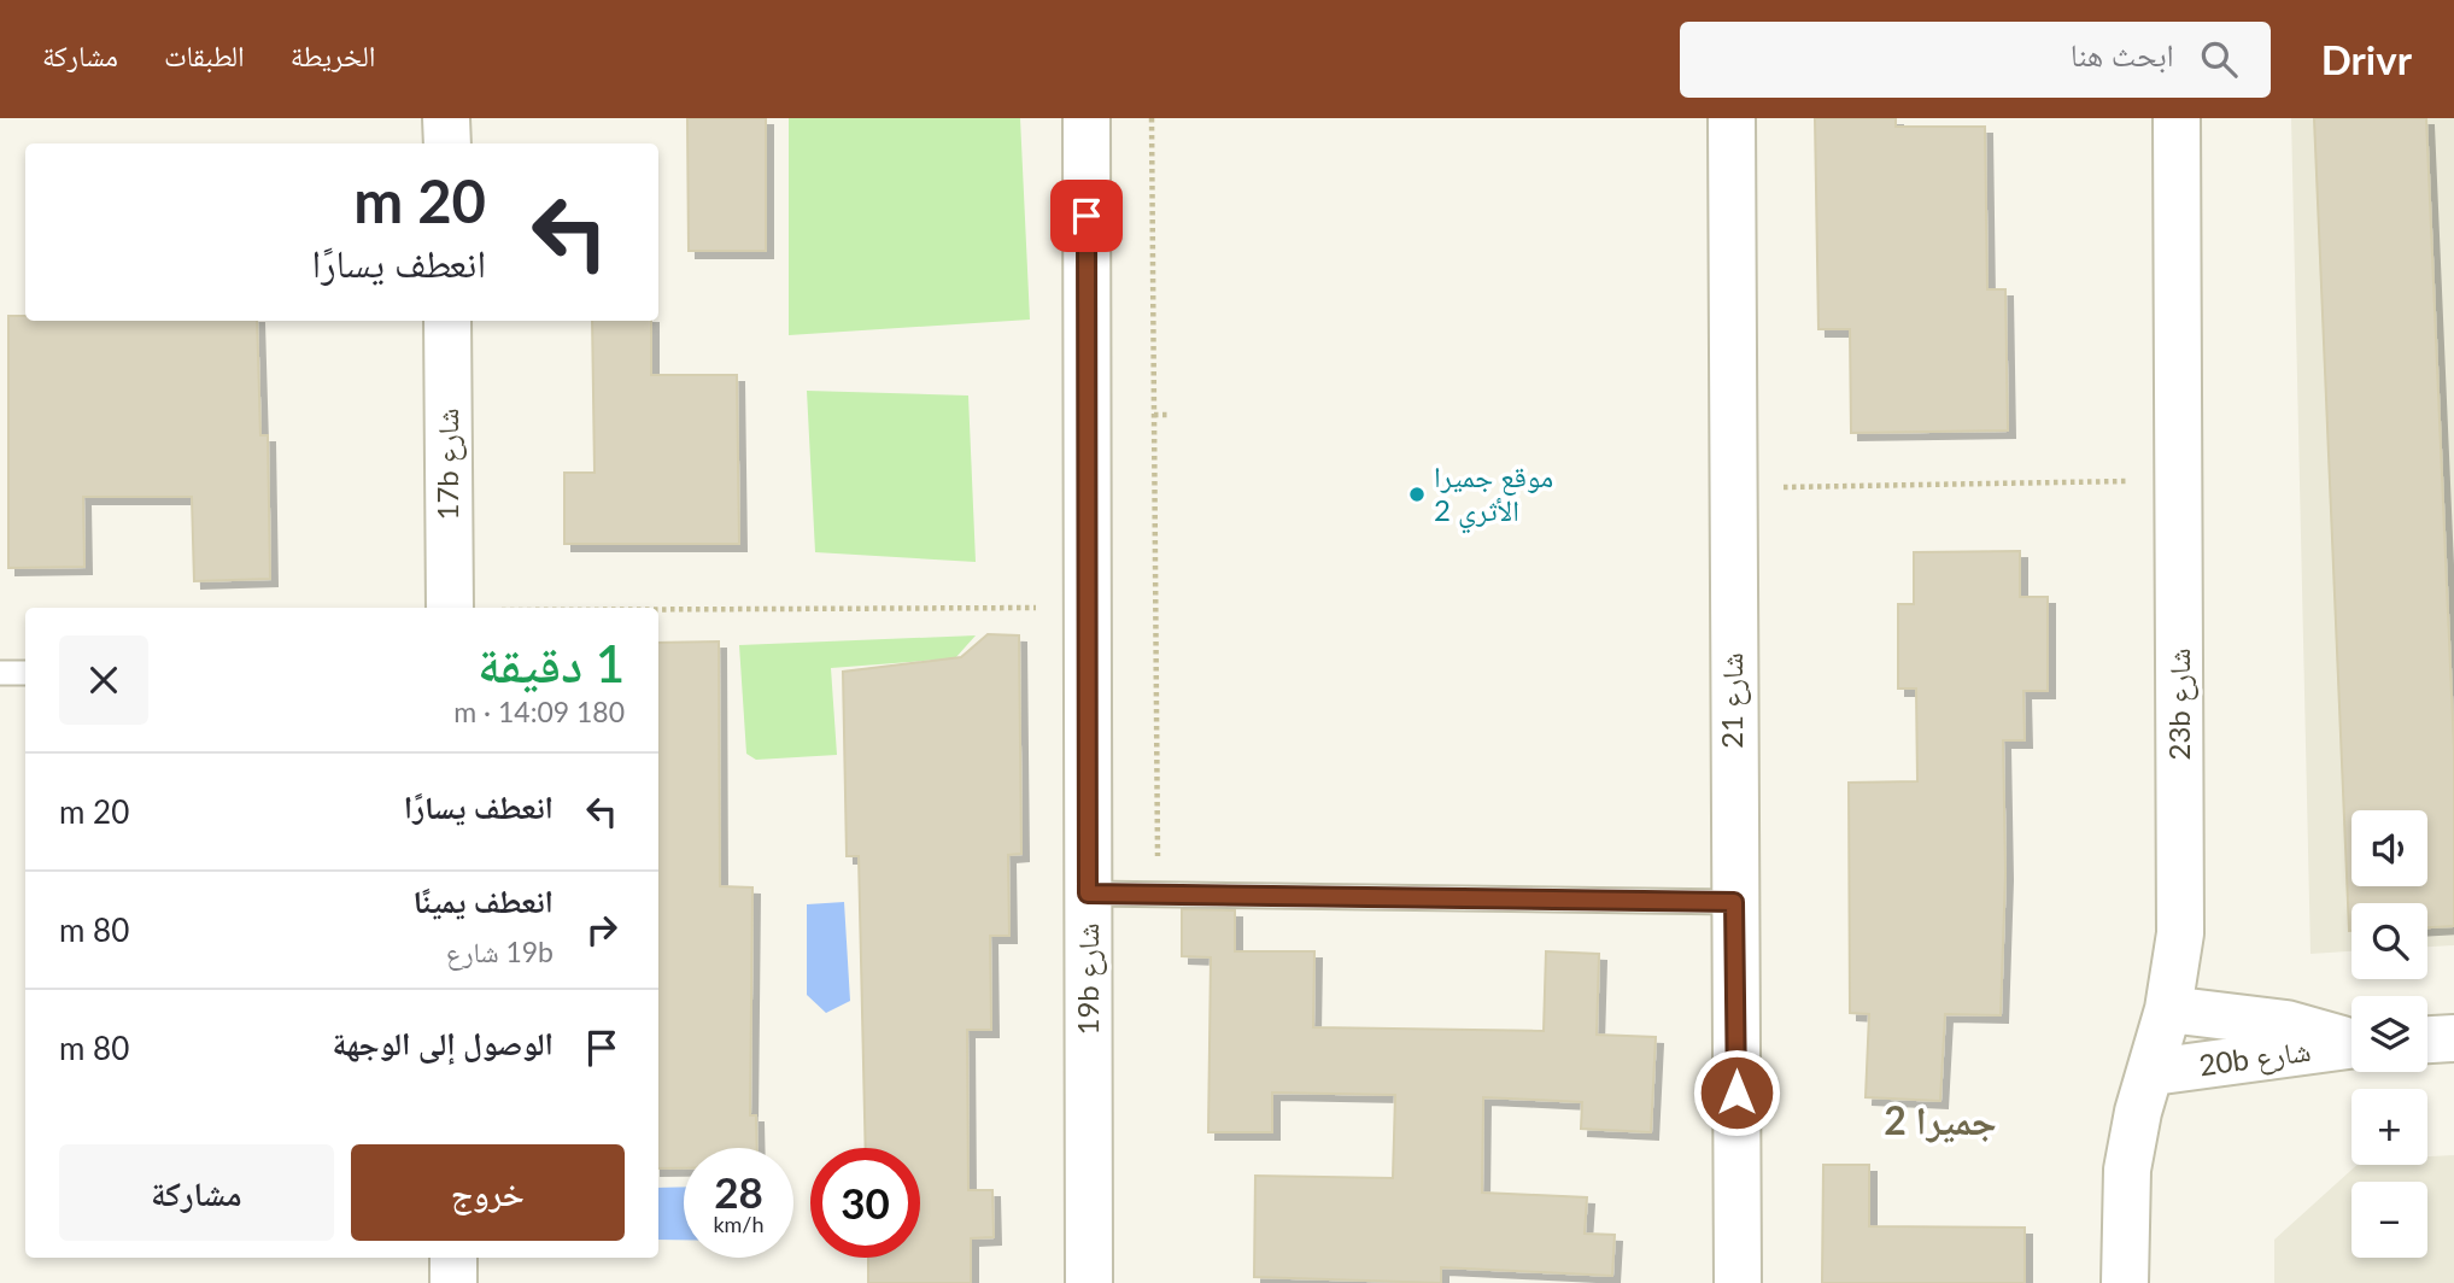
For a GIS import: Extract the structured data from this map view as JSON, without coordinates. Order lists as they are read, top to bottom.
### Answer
{
  "streets": {
    "street": [
      "17b شارع",
      "شارع 21",
      "23b شارع",
      "19b شارع",
      "20b شارع"
    ]
  },
  "crossings": [
    ["23b شارع", "20b شارع"]
  ],
  "districts": ["جميرا 2"],
  "places": ["موقع جميرا 2 الأثري"],
  "page": {
    "header": "Drivr",
    "search": "ابحث هنا",
    "nav": ["الخريطة", "الطبقات", "مشاركة"],
    "turn": ["20 m", "انعطف يسارًا"],
    "heading": ["1 دقيقة", "180 m · 14:09"],
    "list": [
      {
        "name": "انعطف يسارًا",
        "value": "20 m"
      },
      {
        "name": "انعطف يمينًا",
        "note": "19b شارع",
        "value": "80 m"
      },
      {
        "name": "الوصول إلى الوجهة",
        "value": "80 m"
      }
    ],
    "map_buttons": ["+", "−"],
    "buttons": ["خروج", "مشاركة"],
    "speed": "28 km/h",
    "limit": "30"
  }
}
